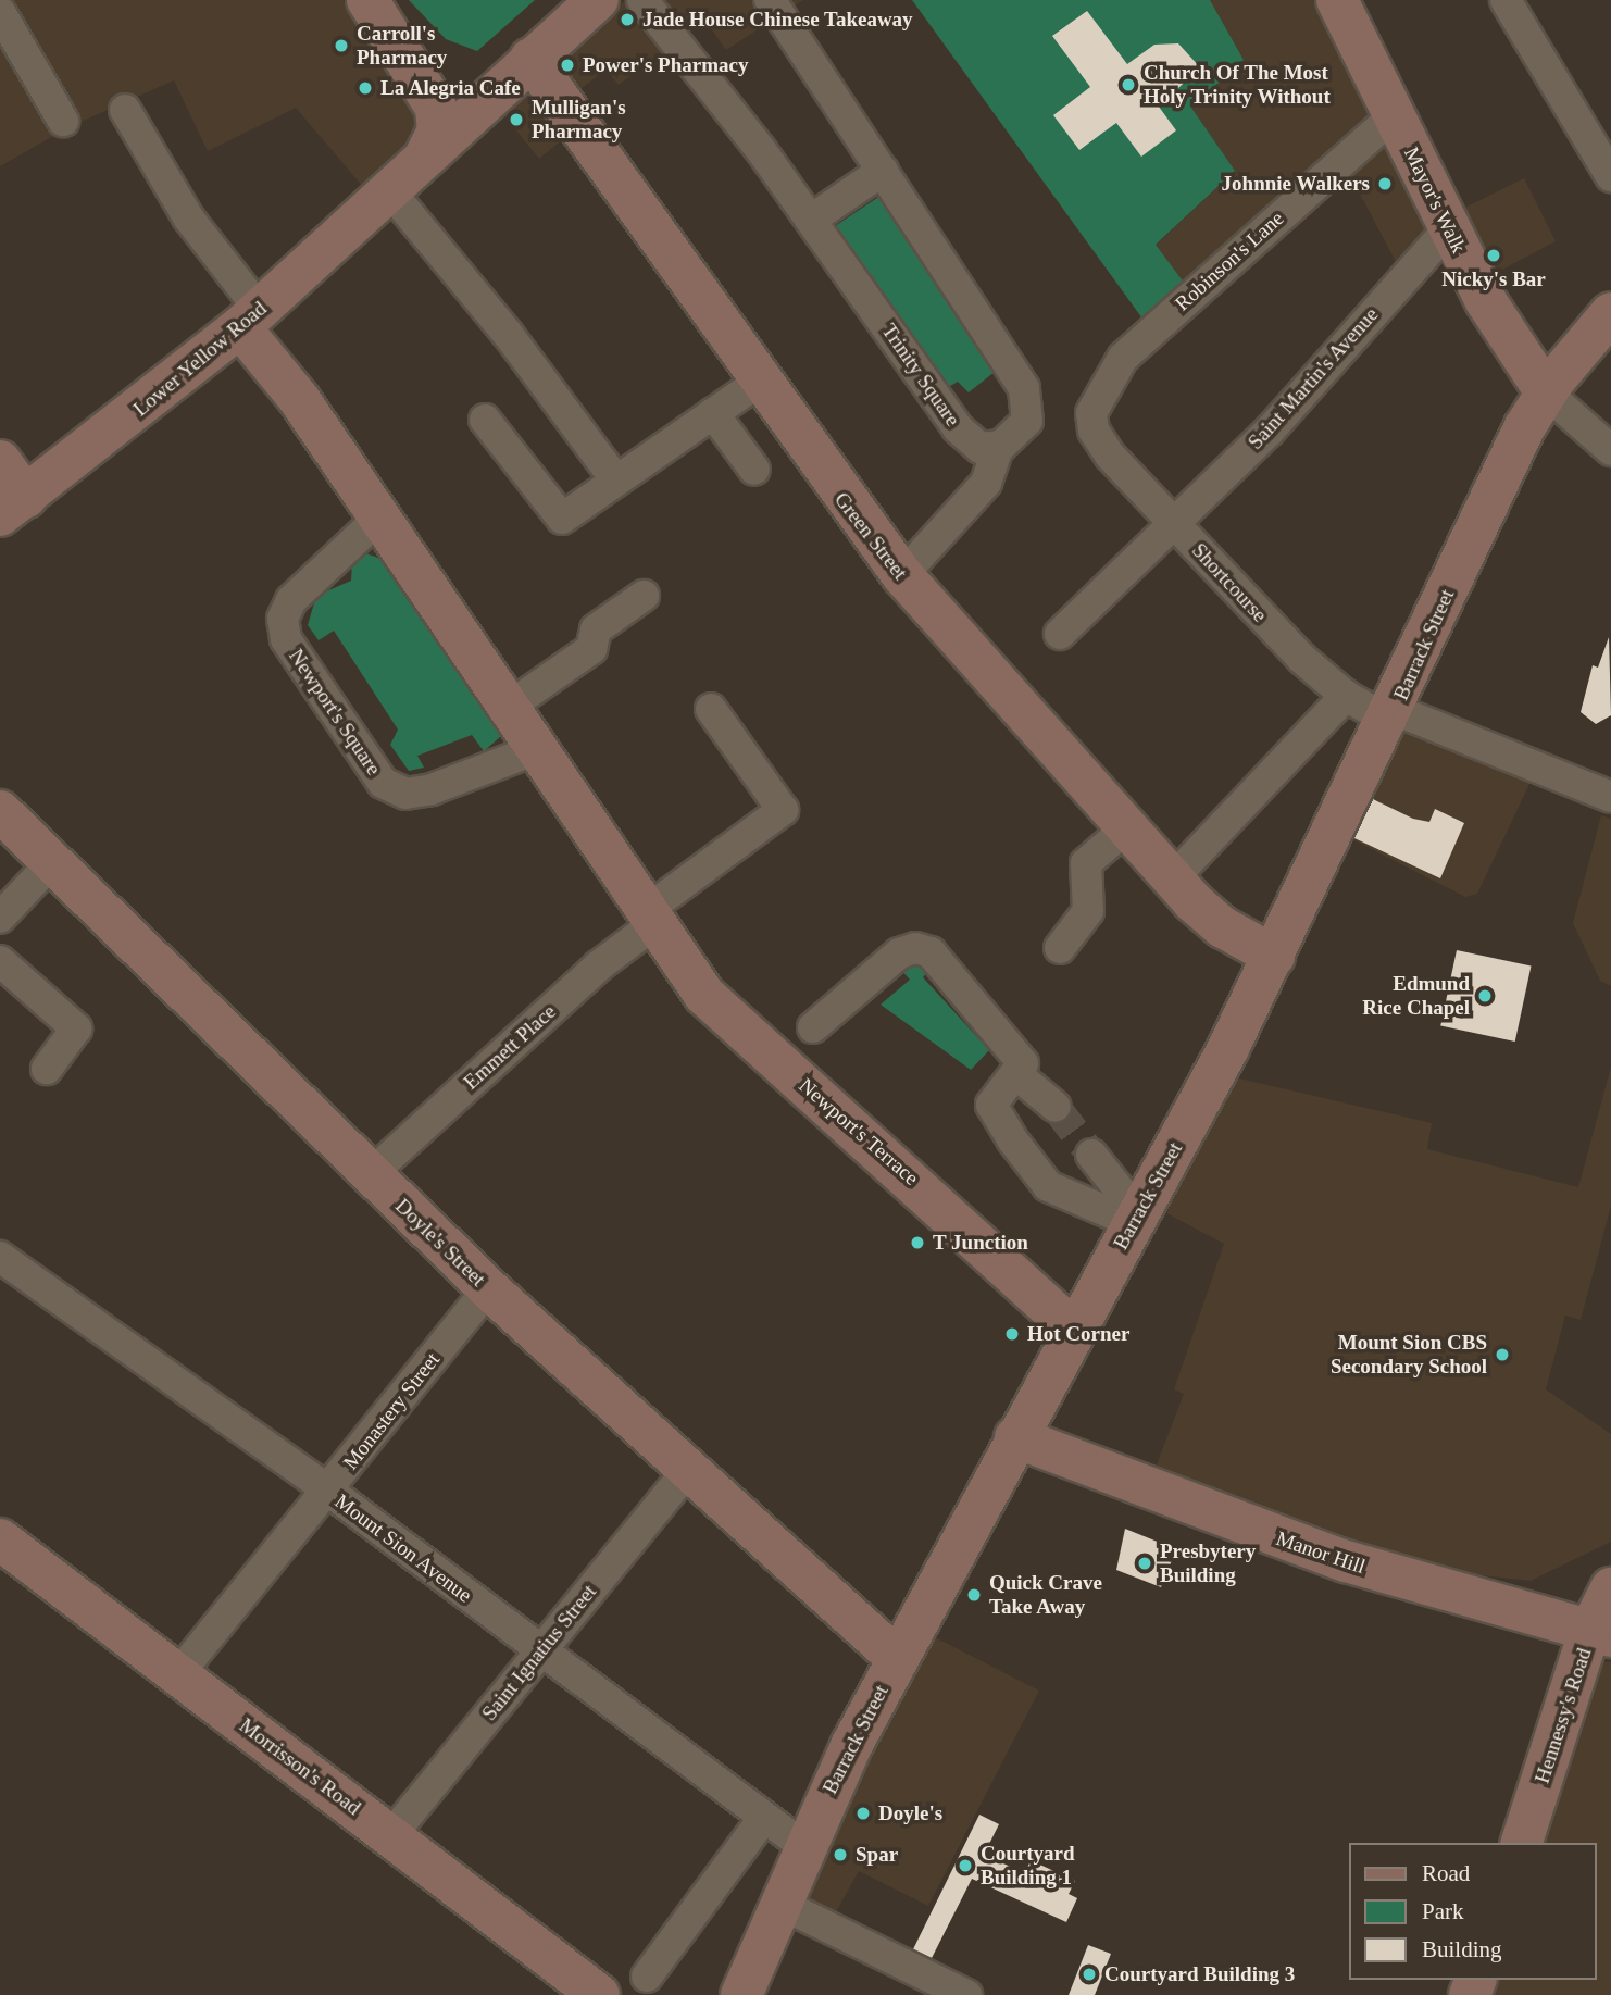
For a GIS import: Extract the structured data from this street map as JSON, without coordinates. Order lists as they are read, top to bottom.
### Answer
{
  "streets": {
    "street": [
      "Mayor's Walk",
      "Robinson's Lane",
      "Lower Yellow Road",
      "Trinity Square",
      "Saint Martin's Avenue",
      "Green Street",
      "Shortcourse",
      "Barrack Street",
      "Newport's Square",
      "Emmett Place",
      "Newport's Terrace",
      "Doyle's Street",
      "Monastery Street",
      "Mount Sion Avenue",
      "Manor Hill",
      "Saint Ignatius Street",
      "Hennessy's Road",
      "Morrisson's Road"
    ]
  },
  "crossings": [
    ["Mayor's Walk", "Robinson's Lane"],
    ["Mayor's Walk", "Saint Martin's Avenue"],
    ["Mayor's Walk", "Barrack Street"],
    ["Robinson's Lane", "Shortcourse"],
    ["Lower Yellow Road", "Green Street"],
    ["Saint Martin's Avenue", "Shortcourse"],
    ["Green Street", "Barrack Street"],
    ["Shortcourse", "Barrack Street"],
    ["Barrack Street", "Newport's Terrace"],
    ["Barrack Street", "Doyle's Street"],
    ["Barrack Street", "Mount Sion Avenue"],
    ["Barrack Street", "Manor Hill"],
    ["Emmett Place", "Newport's Terrace"],
    ["Emmett Place", "Doyle's Street"],
    ["Doyle's Street", "Monastery Street"],
    ["Doyle's Street", "Saint Ignatius Street"],
    ["Monastery Street", "Mount Sion Avenue"],
    ["Monastery Street", "Morrisson's Road"],
    ["Mount Sion Avenue", "Saint Ignatius Street"],
    ["Manor Hill", "Hennessy's Road"],
    ["Saint Ignatius Street", "Morrisson's Road"]
  ],
  "places": [
    "Jade House Chinese Takeaway",
    "Carroll's Pharmacy",
    "Power's Pharmacy",
    "Church Of The Most Holy Trinity Without",
    "La Alegria Cafe",
    "Mulligan's Pharmacy",
    "Johnnie Walkers",
    "Nicky's Bar",
    "Edmund Rice Chapel",
    "T Junction",
    "Hot Corner",
    "Mount Sion CBS Secondary School",
    "Presbytery Building",
    "Quick Crave Take Away",
    "Doyle's",
    "Spar",
    "Courtyard Building 1",
    "Courtyard Building 3"
  ],
  "legend": ["Road", "Park", "Building"]
}
